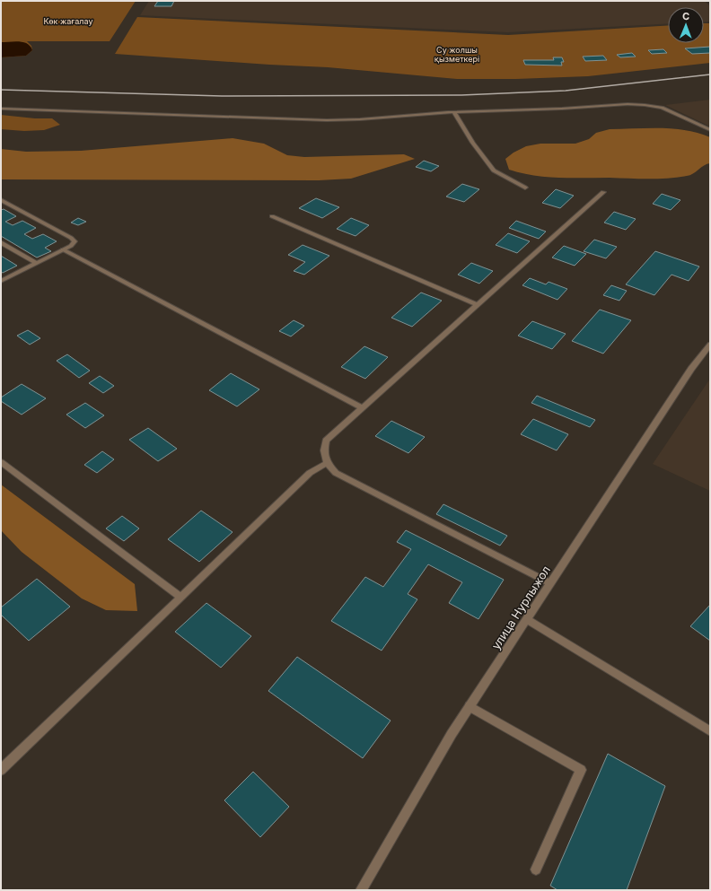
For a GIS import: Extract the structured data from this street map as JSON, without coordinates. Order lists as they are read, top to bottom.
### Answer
{
  "streets": {
    "street": ["улица Нурлыжол"]
  },
  "parks": ["Көк жағалау", "Су жолшы қызметкері"],
  "north": "top"
}
